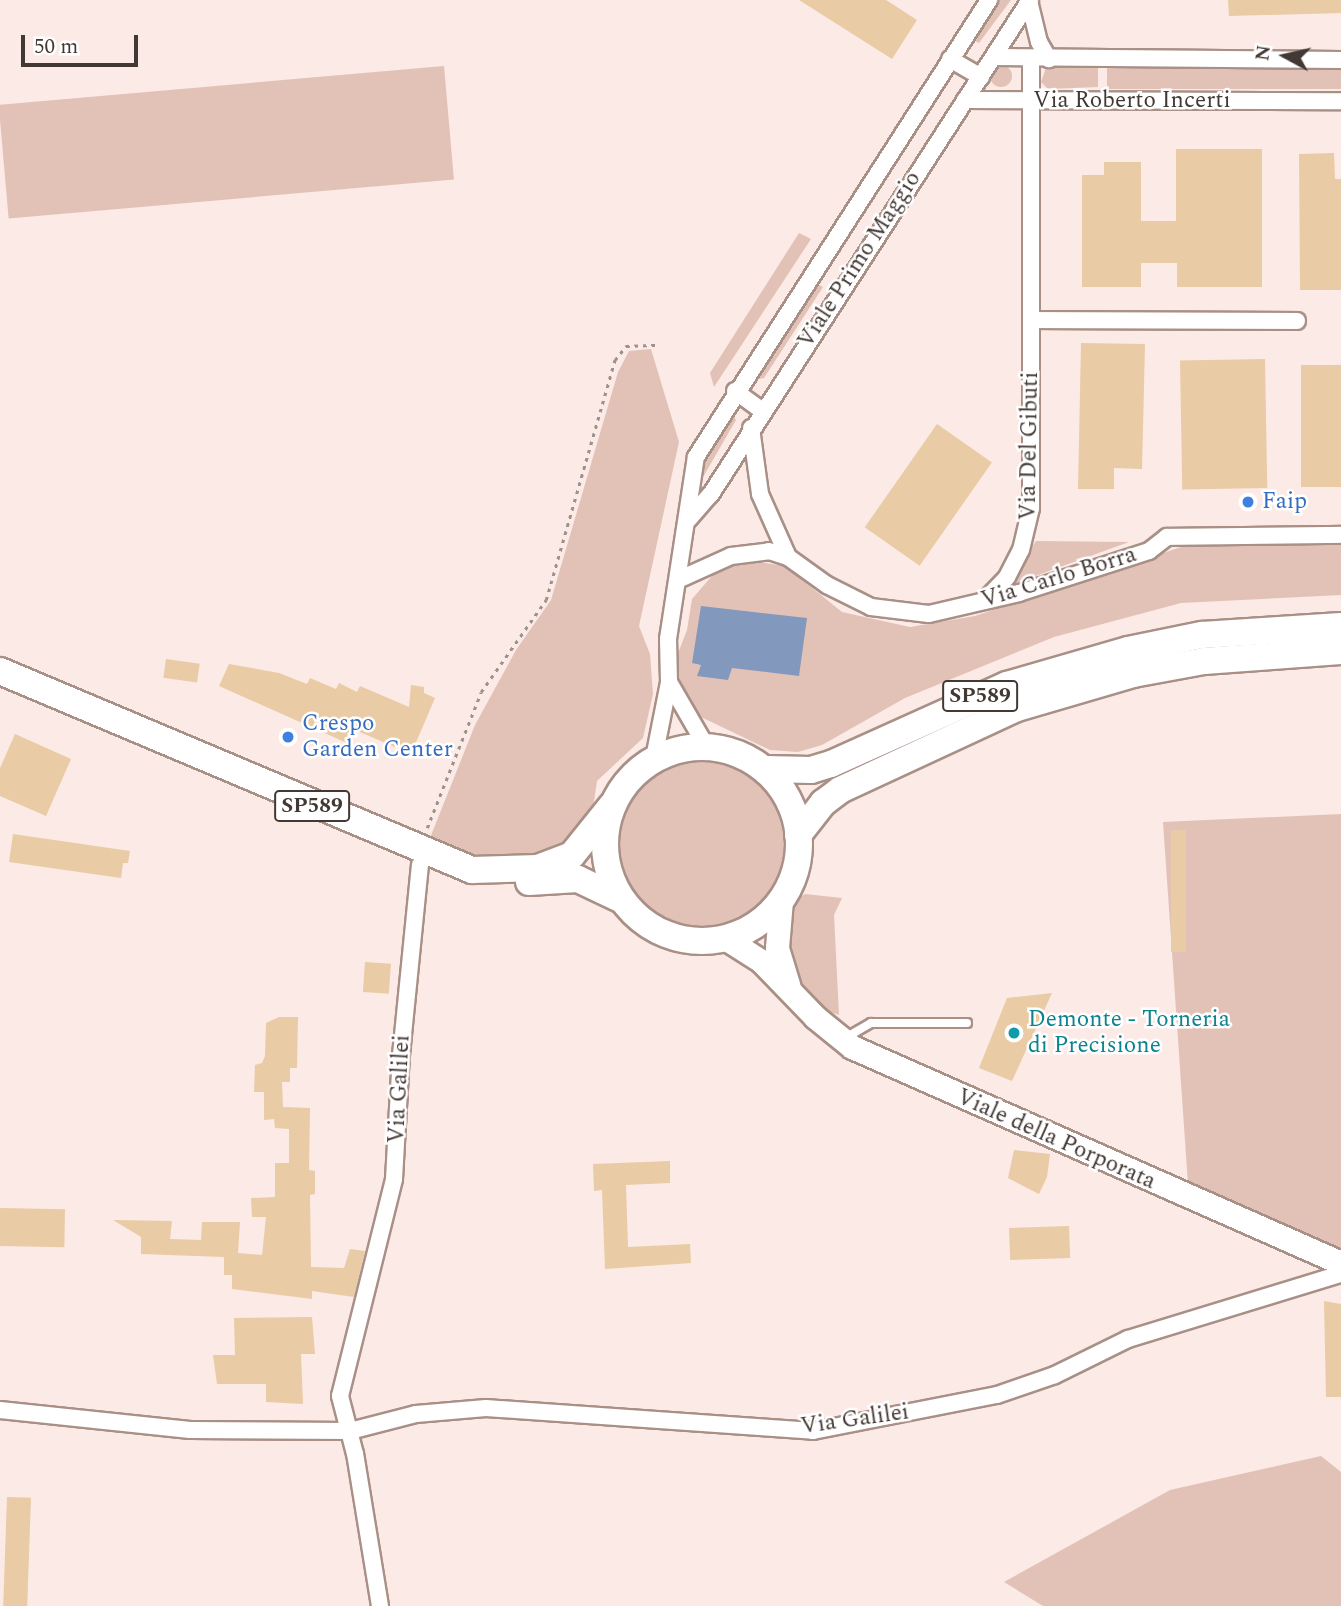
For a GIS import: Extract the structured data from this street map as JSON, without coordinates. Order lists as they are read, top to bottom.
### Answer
{
  "streets": {
    "main road": ["SP589"],
    "street": [
      "Via Roberto Incerti",
      "Viale Primo Maggio",
      "Via Del Gibuti",
      "Via Carlo Borra",
      "Via Galilei",
      "Viale della Porporata"
    ]
  },
  "crossings": [
    ["Via Roberto Incerti", "Viale Primo Maggio"],
    ["Via Roberto Incerti", "Via Del Gibuti"],
    ["Viale Primo Maggio", "Via Carlo Borra"],
    ["Viale Primo Maggio", "SP589"],
    ["Viale Primo Maggio", "Viale della Porporata"],
    ["Via Del Gibuti", "Via Carlo Borra"],
    ["SP589", "Via Galilei"],
    ["SP589", "Viale della Porporata"]
  ],
  "places": ["Faip", "Crespo Garden Center", "Demonte - Torneria di Precisione"],
  "scale_bar": "50 m",
  "north": "left"
}
